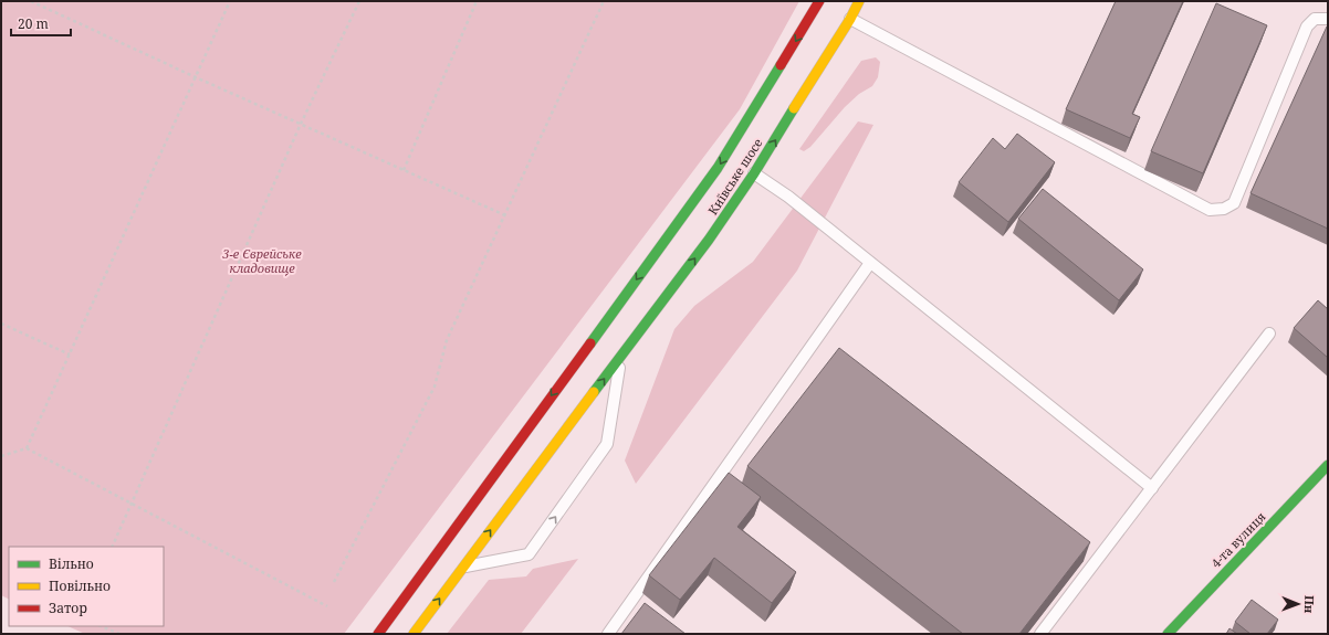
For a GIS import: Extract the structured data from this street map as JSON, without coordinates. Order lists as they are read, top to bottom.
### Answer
{
  "streets": {
    "main road": ["Київське шосе", "4-та вулиця"]
  },
  "parks": ["3-е Єврейське кладовище"],
  "legend": ["Вільно", "Повільно", "Затор"],
  "scale_bar": "20 m",
  "north": "right"
}
